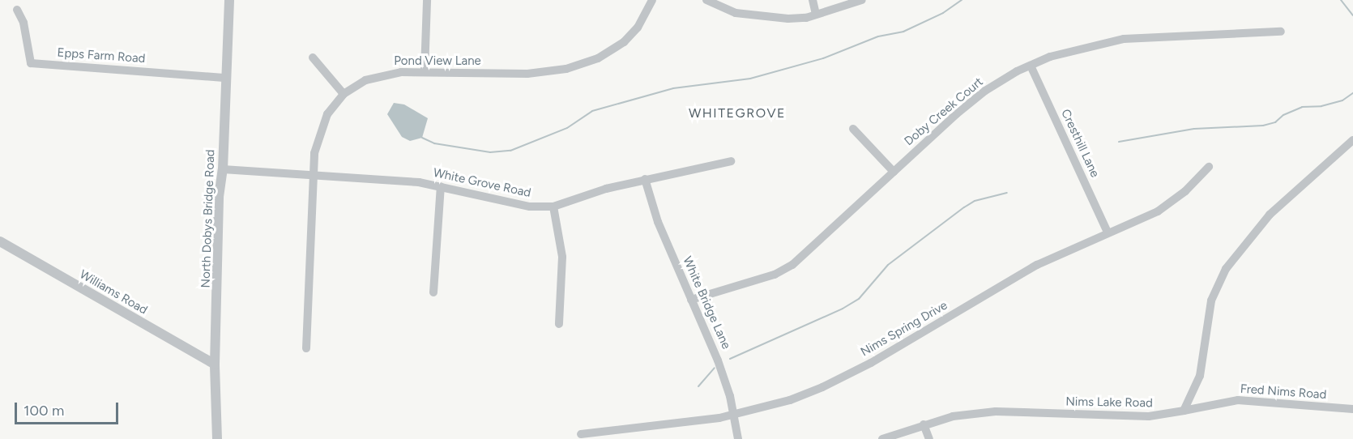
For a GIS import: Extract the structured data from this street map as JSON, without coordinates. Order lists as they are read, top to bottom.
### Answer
{
  "streets": {
    "street": [
      "Epps Farm Road",
      "Pond View Lane",
      "Doby Creek Court",
      "Cresthill Lane",
      "White Grove Road",
      "North Dobys Bridge Road",
      "Williams Road",
      "White Bridge Lane",
      "Nims Spring Drive",
      "Fred Nims Road",
      "Nims Lake Road"
    ]
  },
  "crossings": [
    ["Epps Farm Road", "North Dobys Bridge Road"],
    ["Pond View Lane", "White Grove Road"],
    ["Doby Creek Court", "Cresthill Lane"],
    ["Doby Creek Court", "White Bridge Lane"],
    ["Cresthill Lane", "Nims Spring Drive"],
    ["White Grove Road", "North Dobys Bridge Road"],
    ["White Grove Road", "White Bridge Lane"],
    ["North Dobys Bridge Road", "Williams Road"],
    ["White Bridge Lane", "Nims Spring Drive"],
    ["Fred Nims Road", "Nims Lake Road"]
  ],
  "districts": ["WHITEGROVE"],
  "scale_bar": "100 m"
}
